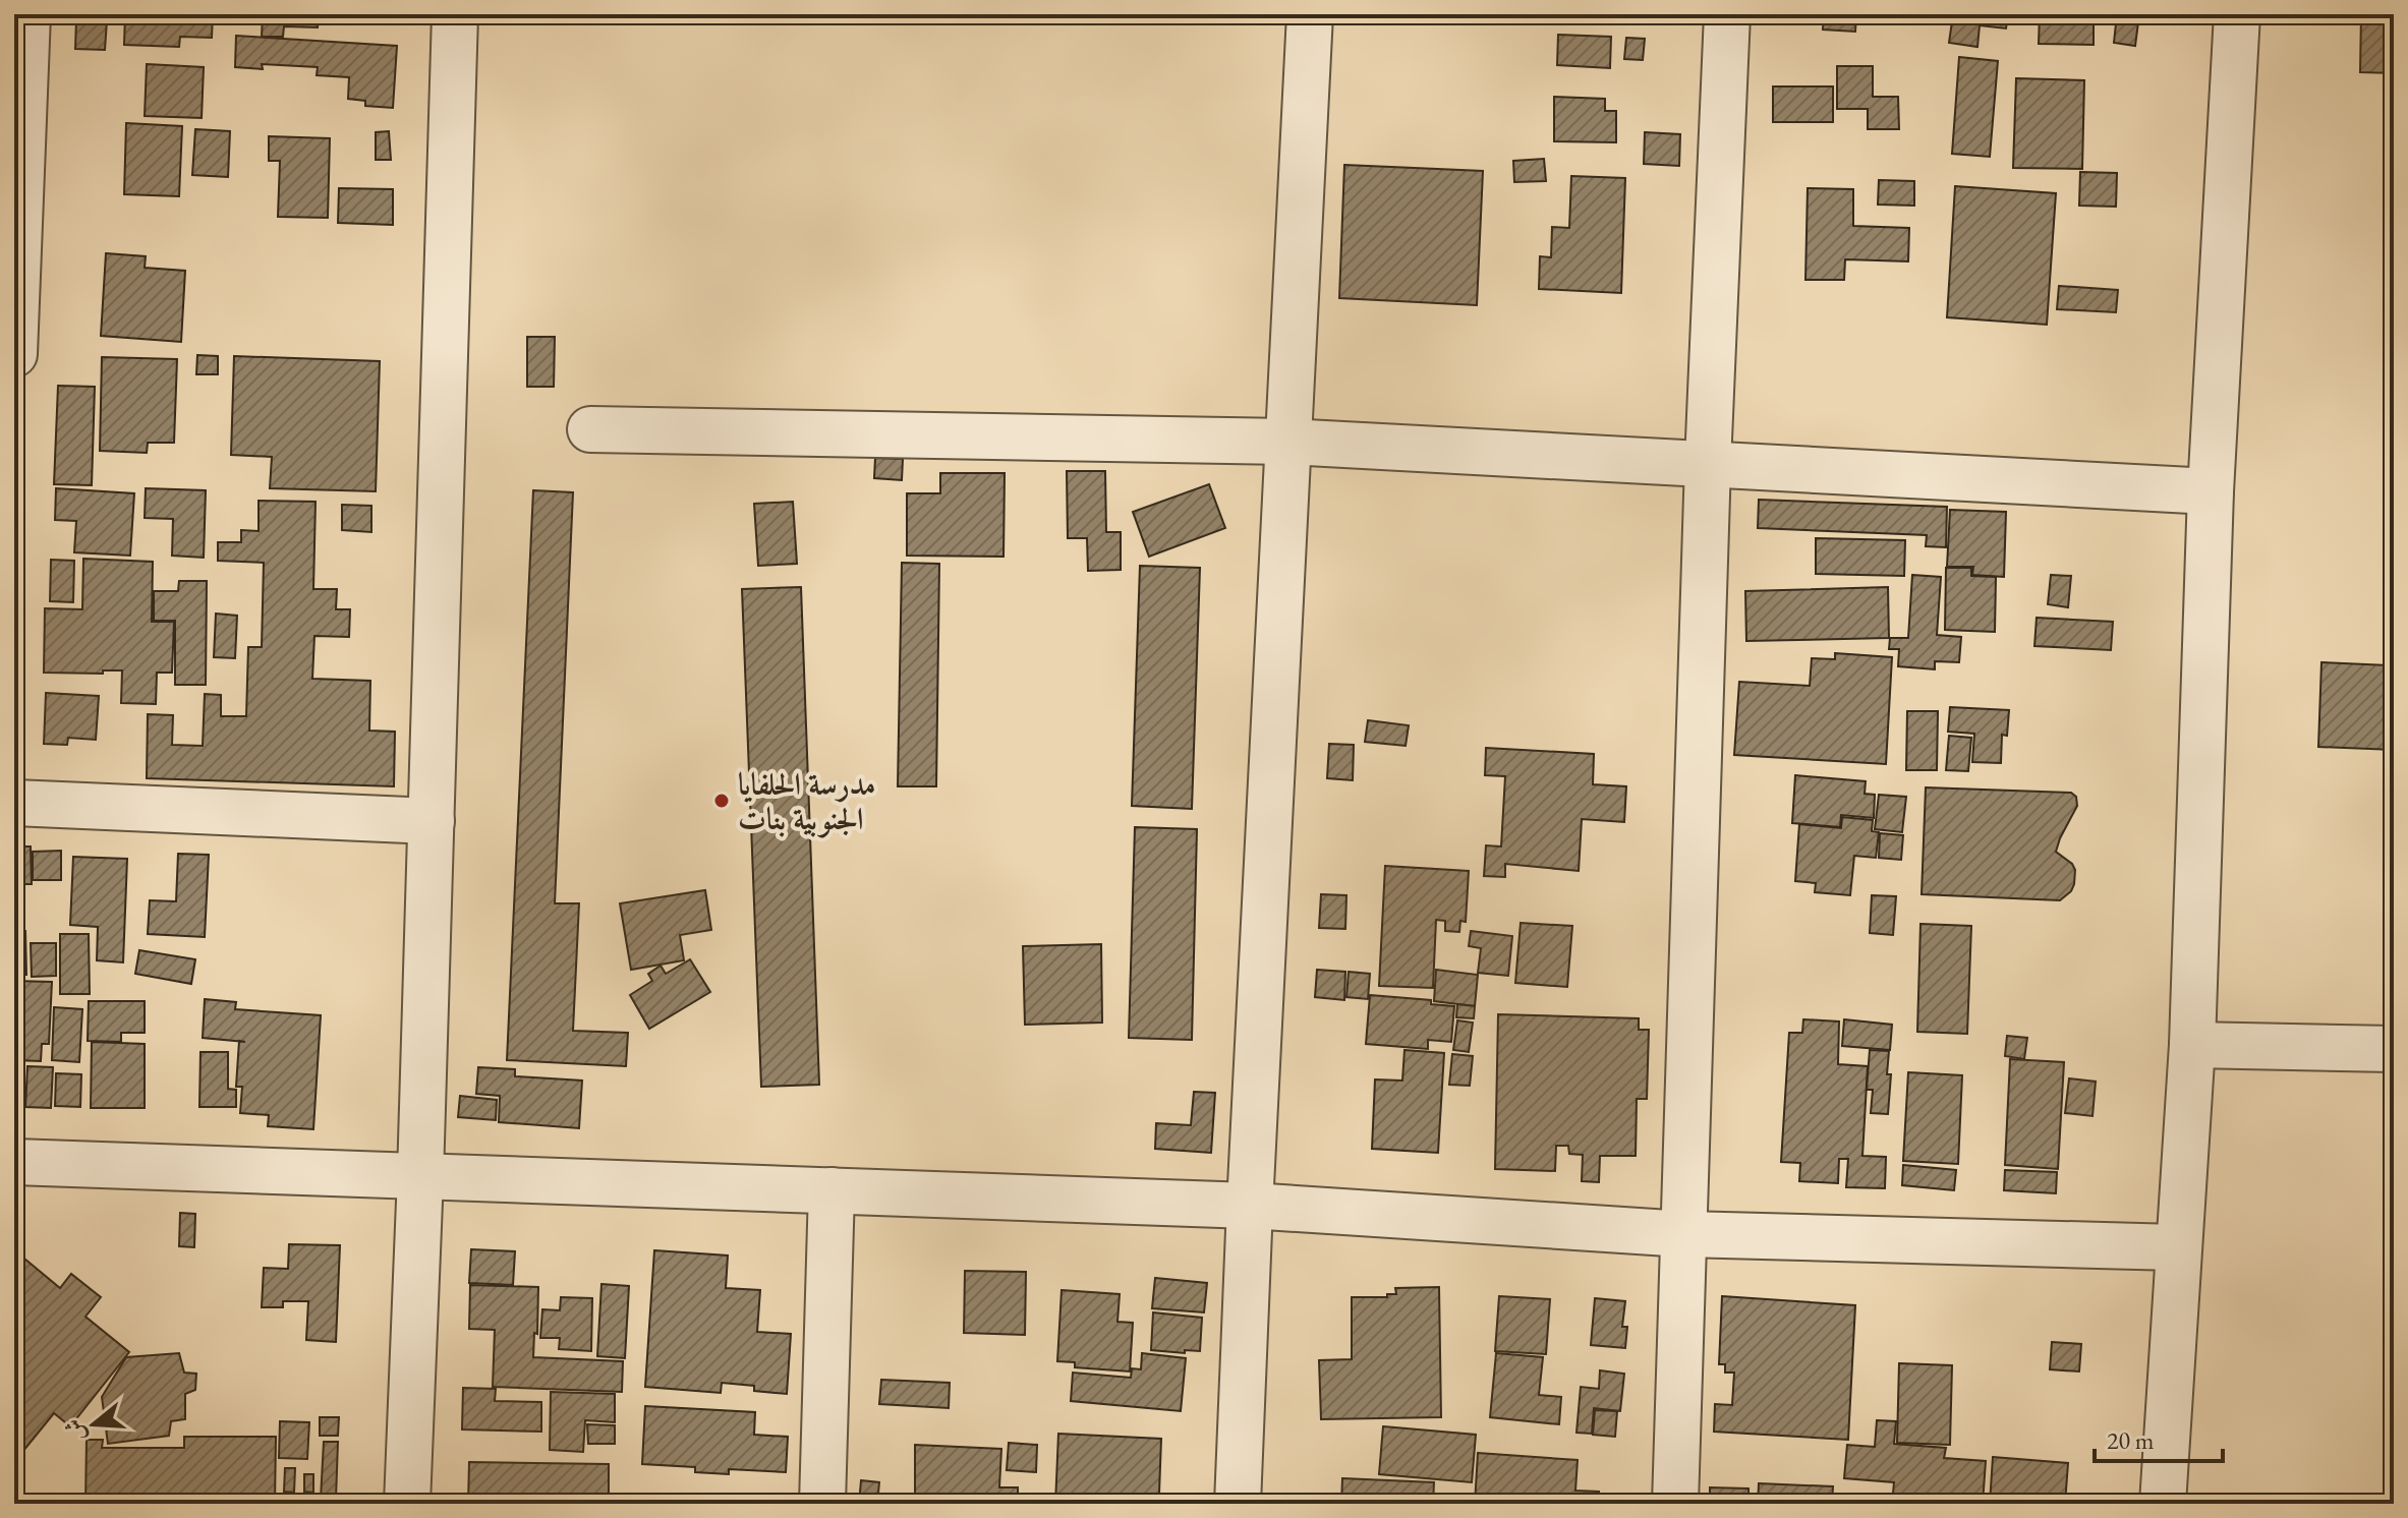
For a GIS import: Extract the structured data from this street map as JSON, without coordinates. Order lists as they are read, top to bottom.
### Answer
{
  "places": ["مدرسة الحلفايا الجنوبية بنات"],
  "scale_bar": "20 m",
  "north": "left"
}
